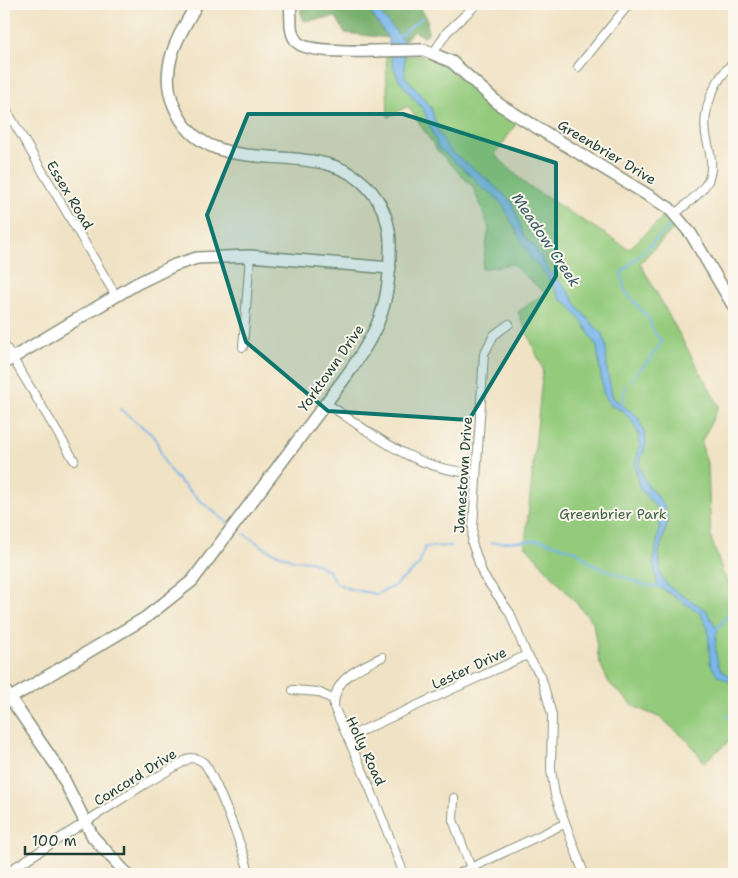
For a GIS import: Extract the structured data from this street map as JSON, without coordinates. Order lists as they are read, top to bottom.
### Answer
{
  "streets": {
    "street": [
      "Greenbrier Drive",
      "Essex Road",
      "Yorktown Drive",
      "Jamestown Drive",
      "Lester Drive",
      "Holly Road",
      "Concord Drive"
    ]
  },
  "crossings": [
    ["Jamestown Drive", "Lester Drive"],
    ["Lester Drive", "Holly Road"]
  ],
  "water": ["Meadow Creek"],
  "parks": ["Greenbrier Park"],
  "scale_bar": "100 m"
}
